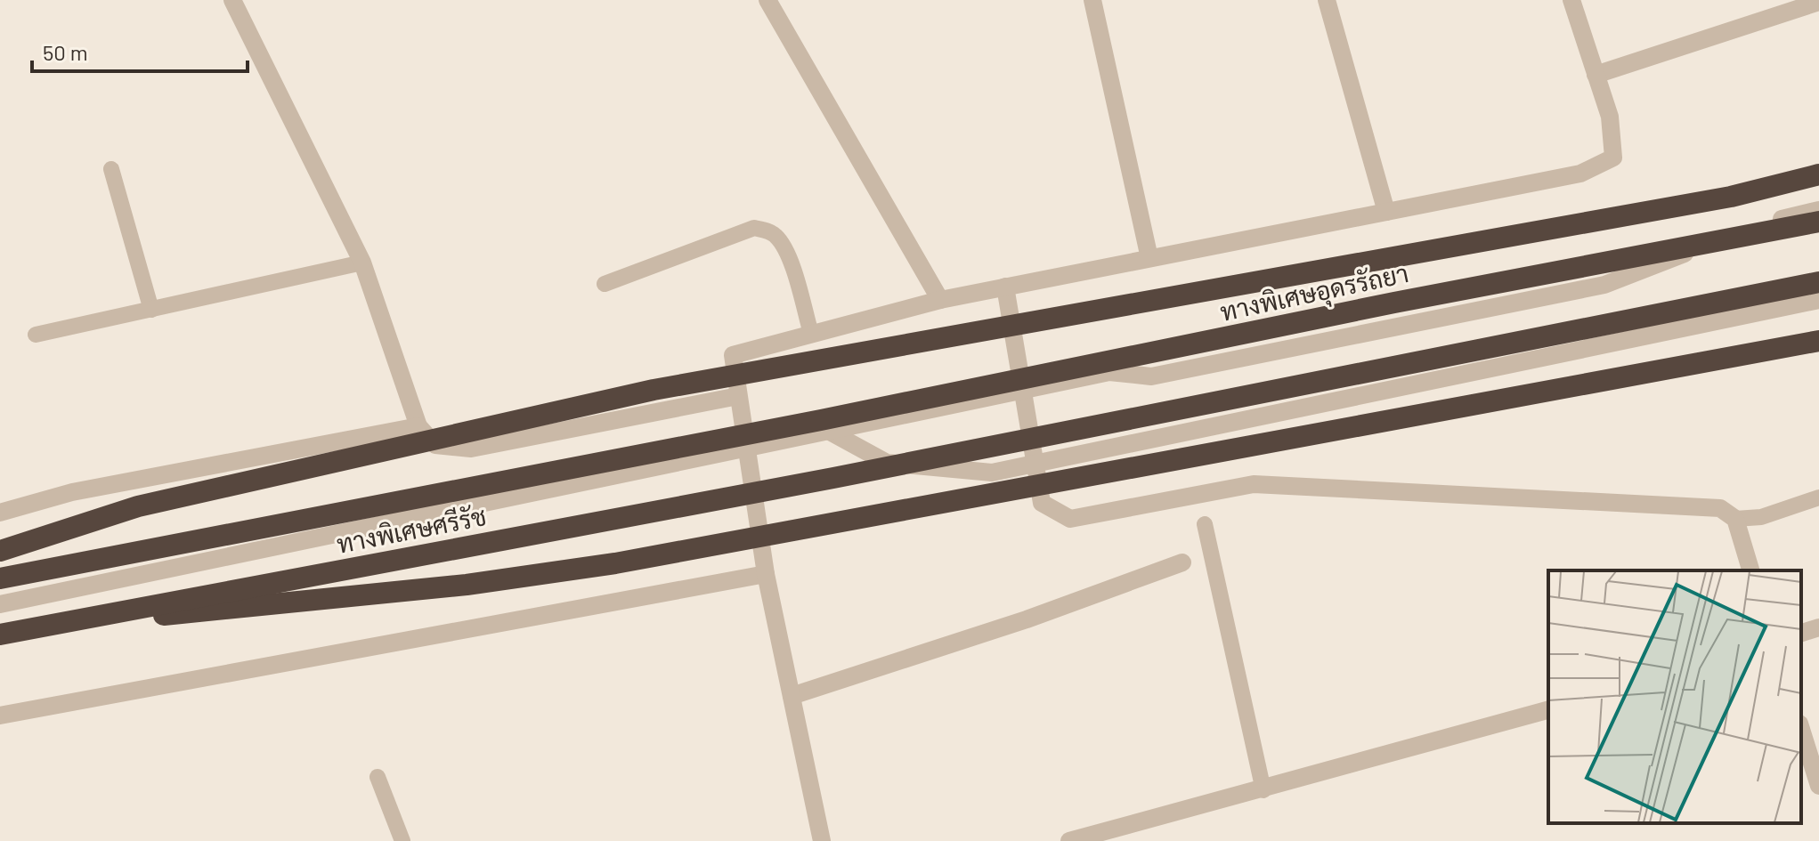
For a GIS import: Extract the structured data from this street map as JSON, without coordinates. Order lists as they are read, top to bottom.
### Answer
{
  "streets": {
    "highway": ["ทางพิเศษอุดรรัถยา", "ทางพิเศษศรีรัช"]
  },
  "crossings": [
    ["ทางพิเศษอุดรรัถยา", "ทางพิเศษศรีรัช"]
  ],
  "scale_bar": "50 m"
}
